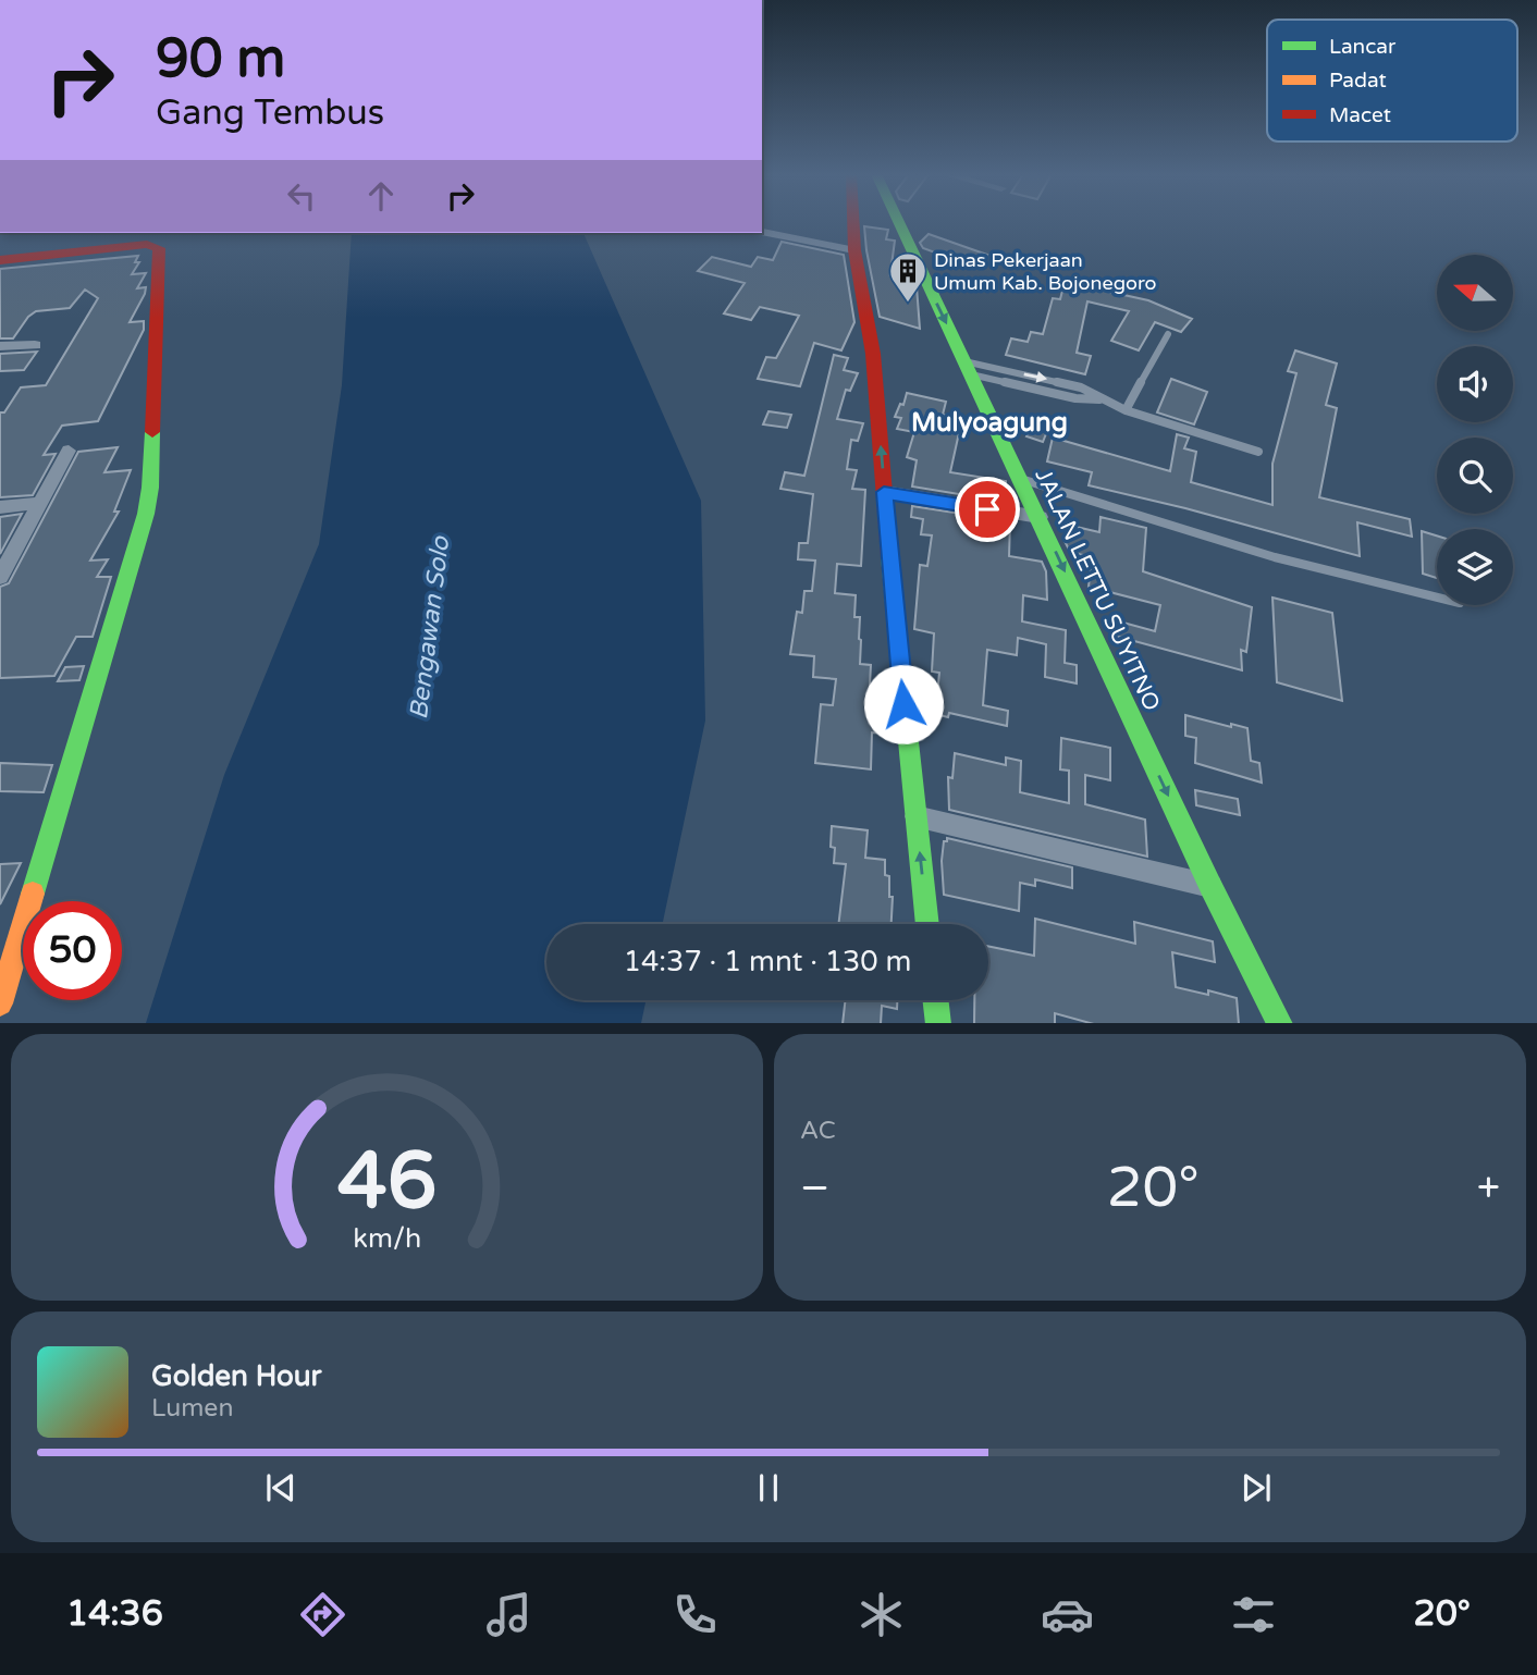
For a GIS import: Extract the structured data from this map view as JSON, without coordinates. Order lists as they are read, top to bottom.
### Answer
{
  "streets": {
    "main road": ["JALAN LETTU SUYITNO"]
  },
  "one_way": ["JALAN LETTU SUYITNO"],
  "districts": ["Mulyoagung"],
  "water": ["Bengawan Solo"],
  "places": {
    "building": ["Dinas Pekerjaan Umum Kab. Bojonegoro"]
  },
  "legend": ["Lancar", "Padat", "Macet"],
  "north": "left",
  "page": {
    "turn": ["90 m", "Gang Tembus"],
    "limit": "50",
    "trip": "14:37 · 1 mnt · 130 m",
    "tile": "AC",
    "heat": ["−", "20°", "+"],
    "song": ["Golden Hour", "Lumen"],
    "tabs": ["14:36", "20°"],
    "gauge": ["46", "km/h"]
  }
}
